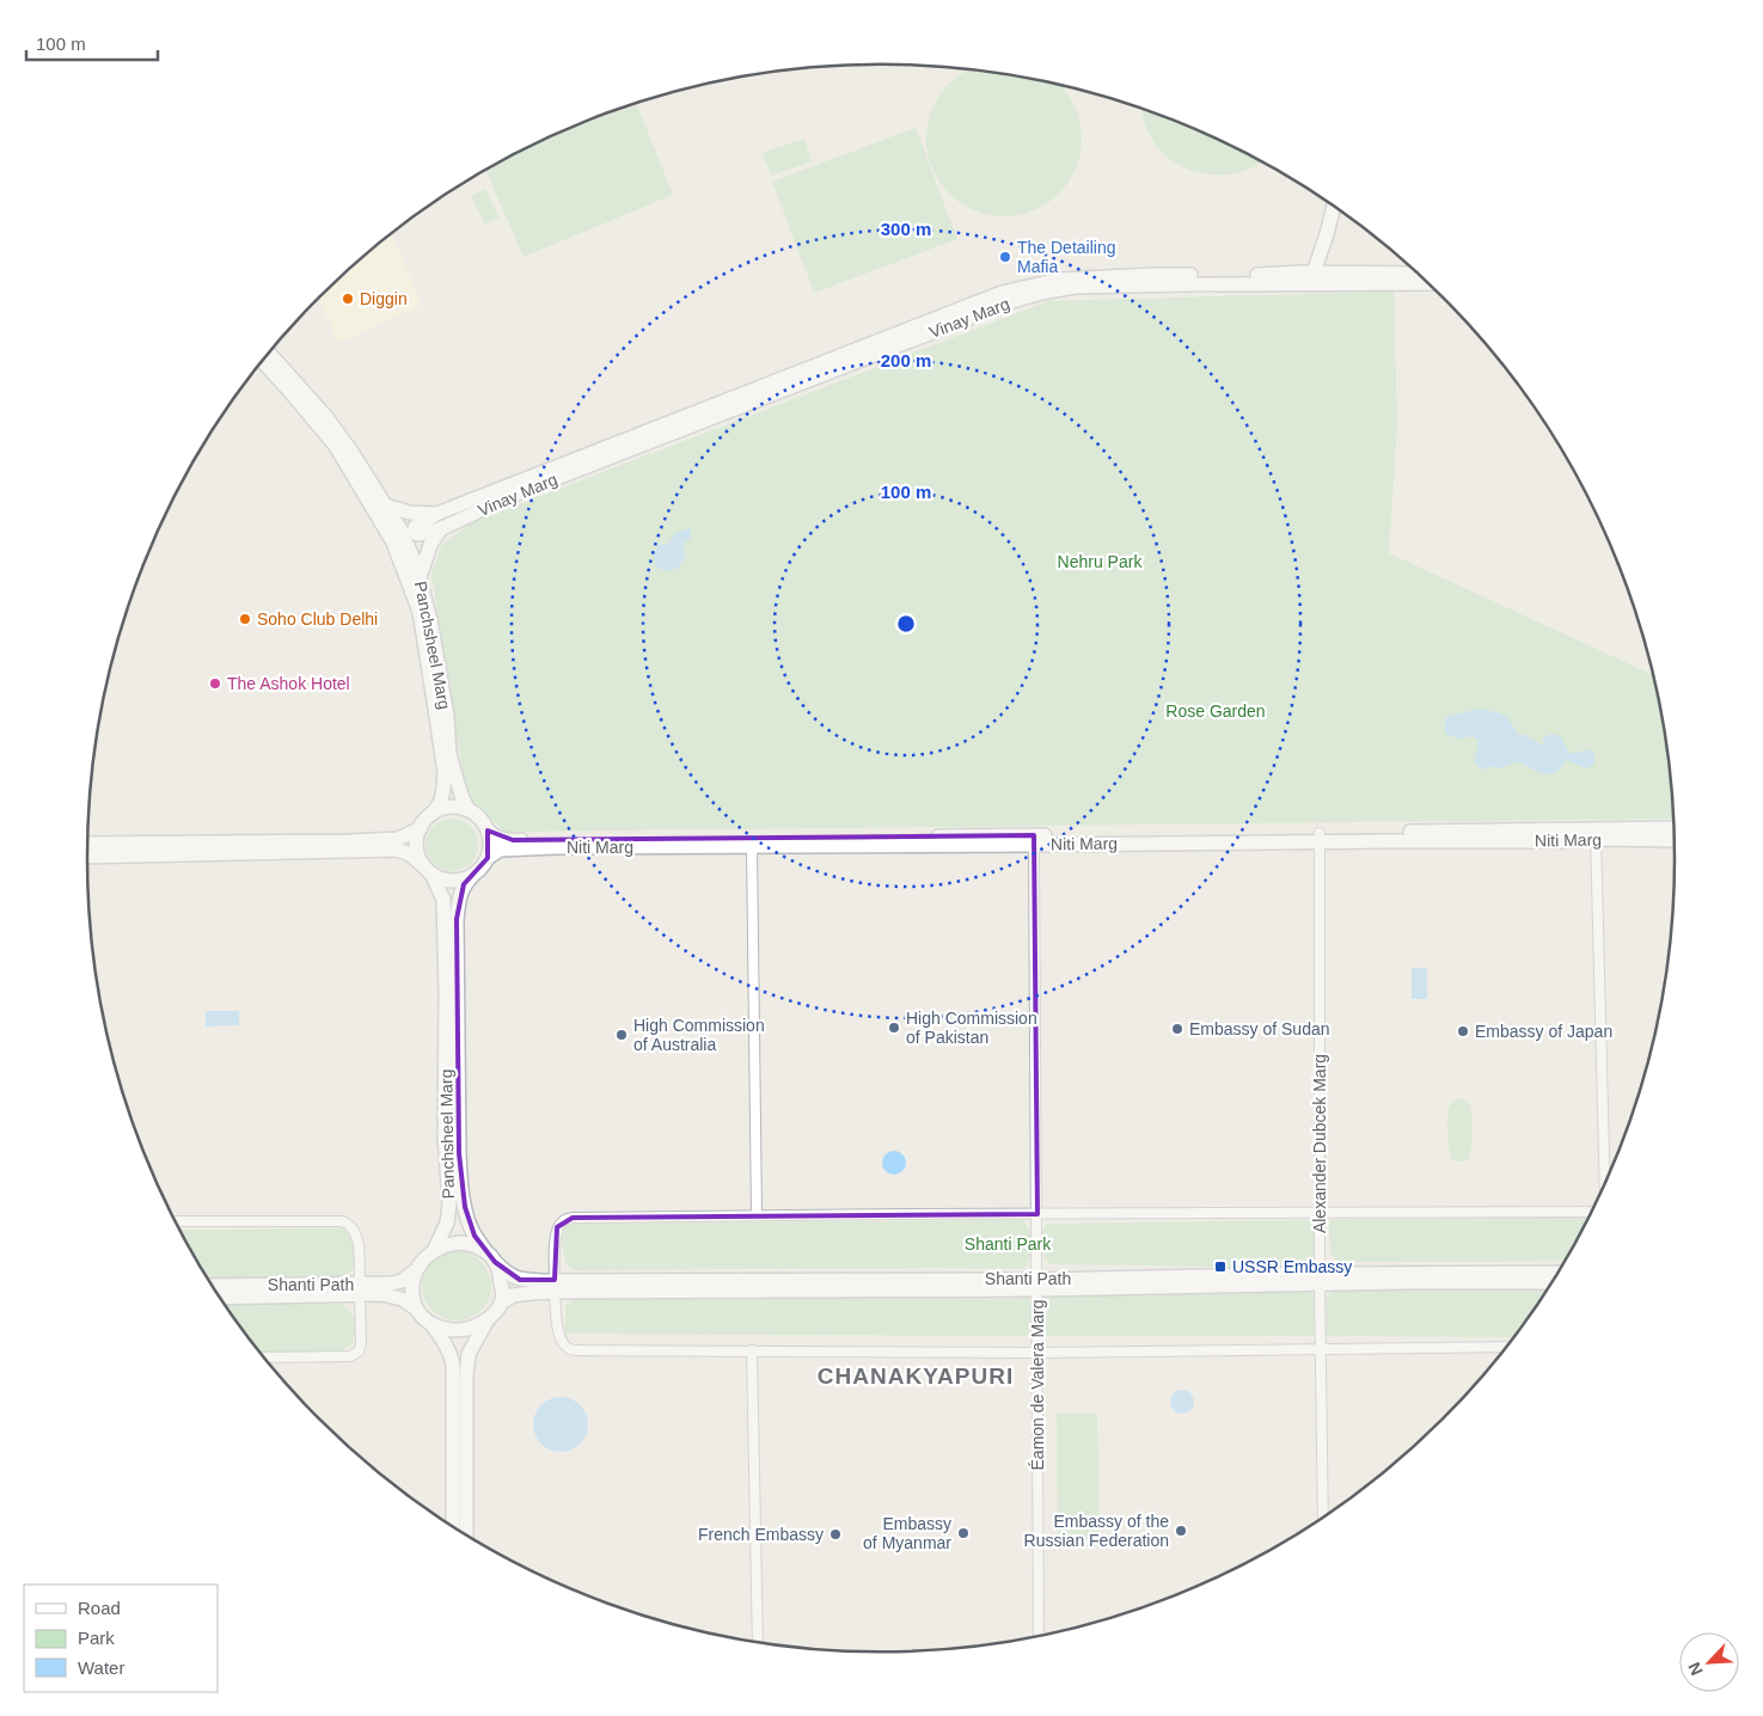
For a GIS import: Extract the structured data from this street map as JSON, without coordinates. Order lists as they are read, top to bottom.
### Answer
{
  "streets": {
    "main road": [
      "Vinay Marg",
      "Panchsheel Marg",
      "Niti Marg",
      "Shanti Path"
    ],
    "street": ["Alexander Dubcek Marg", "Éamon de Valera Marg"]
  },
  "crossings": [
    ["Vinay Marg", "Panchsheel Marg"],
    ["Panchsheel Marg", "Niti Marg"],
    ["Panchsheel Marg", "Shanti Path"],
    ["Niti Marg", "Alexander Dubcek Marg"],
    ["Niti Marg", "Éamon de Valera Marg"],
    ["Alexander Dubcek Marg", "Shanti Path"],
    ["Shanti Path", "Éamon de Valera Marg"]
  ],
  "districts": ["CHANAKYAPURI"],
  "parks": ["Nehru Park", "Rose Garden", "Shanti Park"],
  "places": {
    "other": [
      "The Detailing Mafia",
      "Diggin",
      "Soho Club Delhi",
      "The Ashok Hotel",
      "High Commission of Pakistan",
      "Embassy of Sudan",
      "Embassy of Japan",
      "High Commission of Australia",
      "Embassy of the Russian Federation",
      "Embassy of Myanmar",
      "French Embassy"
    ],
    "transit": ["USSR Embassy"]
  },
  "legend": ["Road", "Park", "Water"],
  "scale_bar": "100 m",
  "north": "bottom left",
  "rings": ["300 m", "200 m", "100 m"]
}
